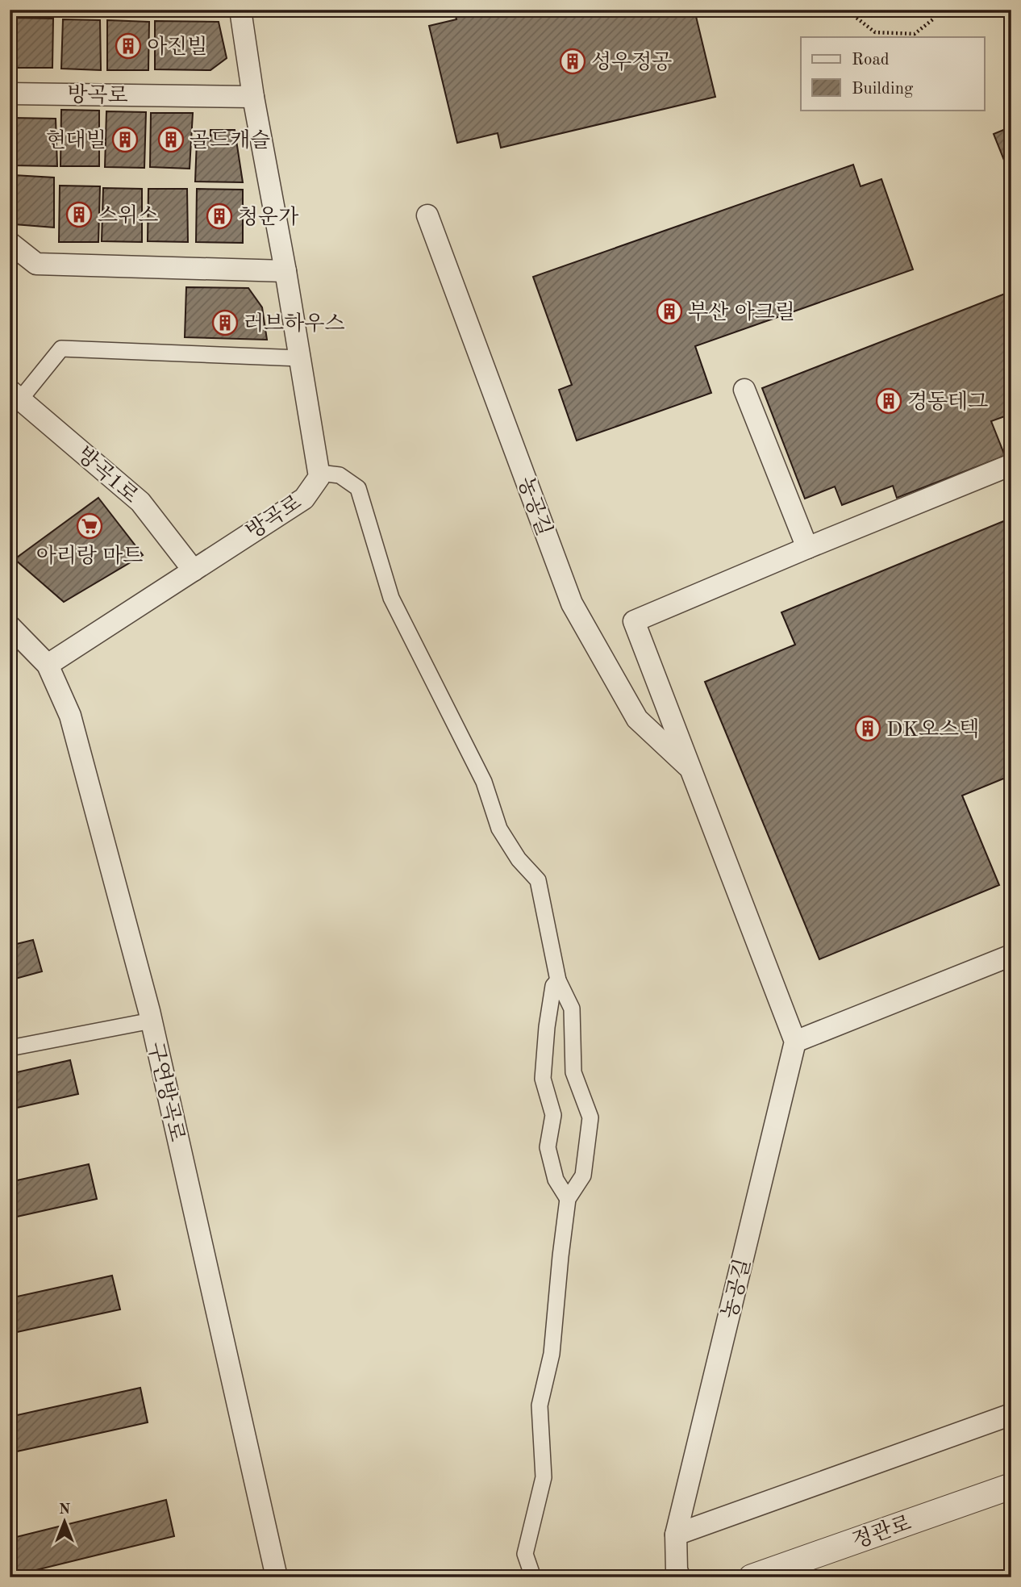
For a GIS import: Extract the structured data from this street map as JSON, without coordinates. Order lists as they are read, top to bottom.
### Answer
{
  "streets": {
    "street": [
      "방곡로",
      "방곡1로",
      "농공길",
      "구연방곡로",
      "정관로"
    ]
  },
  "crossings": [
    ["방곡로", "방곡1로"],
    ["방곡로", "구연방곡로"]
  ],
  "places": {
    "building": [
      "아진빌",
      "성우정공",
      "현대빌",
      "골드캐슬",
      "스위스",
      "청운가",
      "부산 아크릴",
      "러브하우스",
      "경동테그",
      "DK오스텍"
    ],
    "supermarket": ["아리랑 마트"]
  },
  "legend": ["Road", "Building"],
  "north": "top"
}
